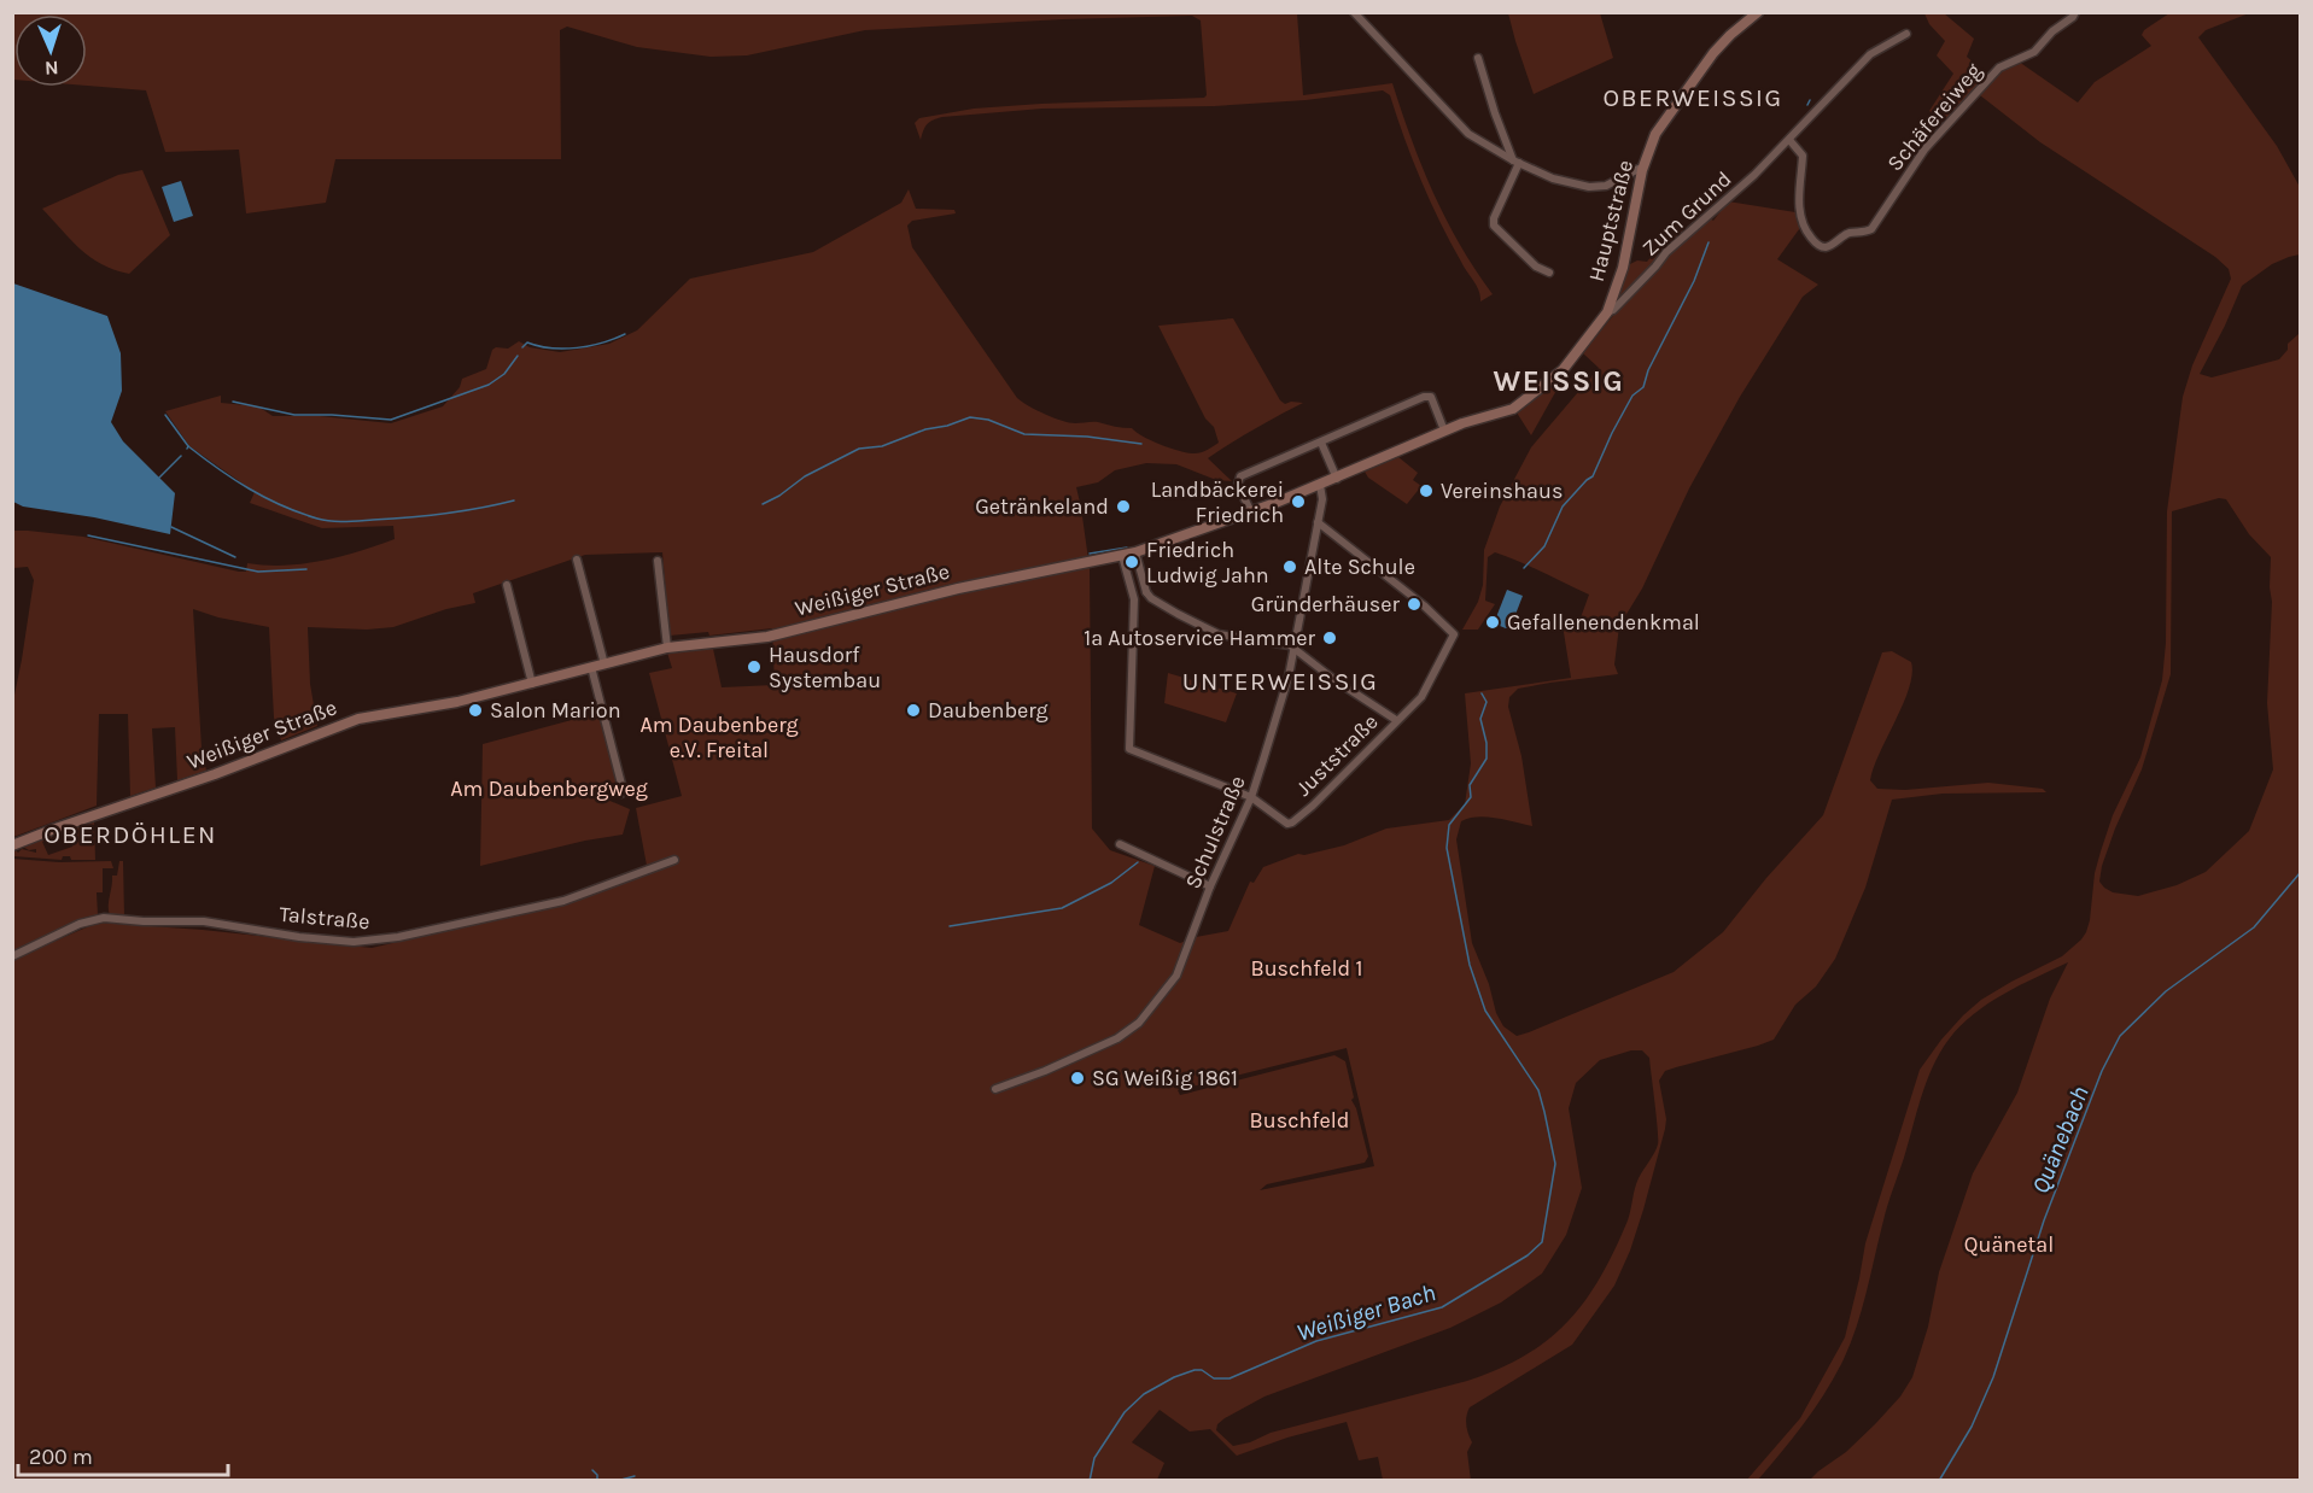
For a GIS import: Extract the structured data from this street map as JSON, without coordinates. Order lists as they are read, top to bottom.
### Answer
{
  "streets": {
    "street": [
      "Schäfereiweg",
      "Zum Grund",
      "Hauptstraße",
      "Weißiger Straße",
      "Juststraße",
      "Schulstraße",
      "Talstraße"
    ]
  },
  "crossings": [
    ["Schäfereiweg", "Zum Grund"],
    ["Zum Grund", "Hauptstraße"],
    ["Hauptstraße", "Weißiger Straße"],
    ["Hauptstraße", "Schulstraße"],
    ["Juststraße", "Schulstraße"]
  ],
  "districts": [
    "OBERWEISSIG",
    "WEISSIG",
    "UNTERWEISSIG",
    "OBERDÖHLEN"
  ],
  "water": ["Quänebach", "Weißiger Bach"],
  "parks": [
    "Am Daubenberg e.V. Freital",
    "Am Daubenbergweg",
    "Buschfeld 1",
    "Buschfeld",
    "Quänetal"
  ],
  "places": [
    "Vereinshaus",
    "Landbäckerei Friedrich",
    "Getränkeland",
    "Friedrich Ludwig Jahn",
    "Alte Schule",
    "Gründerhäuser",
    "Gefallenendenkmal",
    "1a Autoservice Hammer",
    "Hausdorf Systembau",
    "Salon Marion",
    "Daubenberg",
    "SG Weißig 1861"
  ],
  "scale_bar": "200 m",
  "north": "bottom"
}
